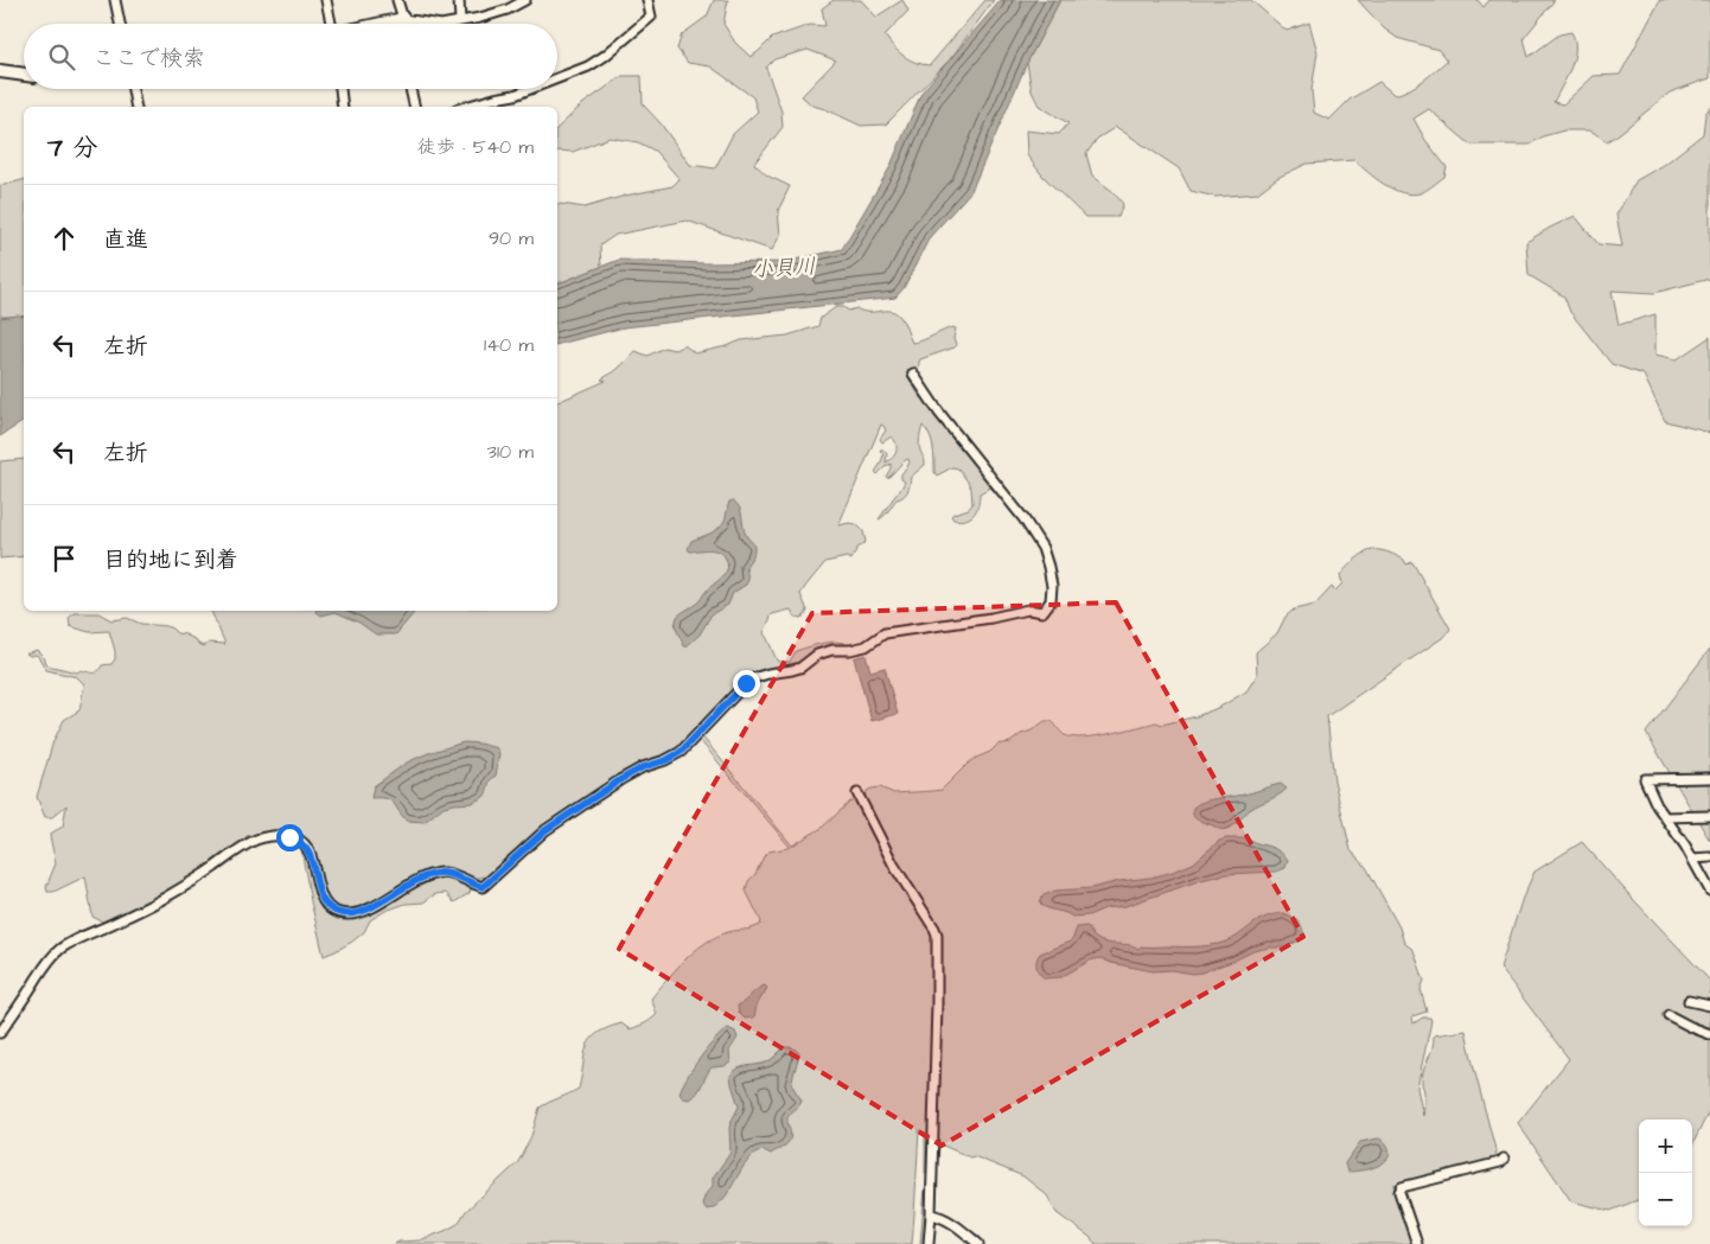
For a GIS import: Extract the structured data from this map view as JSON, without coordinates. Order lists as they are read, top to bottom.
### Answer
{
  "water": ["小貝川"],
  "page": {
    "search": "ここで検索",
    "heading": ["7 分", "徒歩 · 540 m"],
    "list": [
      ["直進", "90 m"],
      ["左折", "140 m"],
      ["左折", "310 m"],
      "目的地に到着"
    ],
    "map_buttons": ["+", "−"]
  }
}
